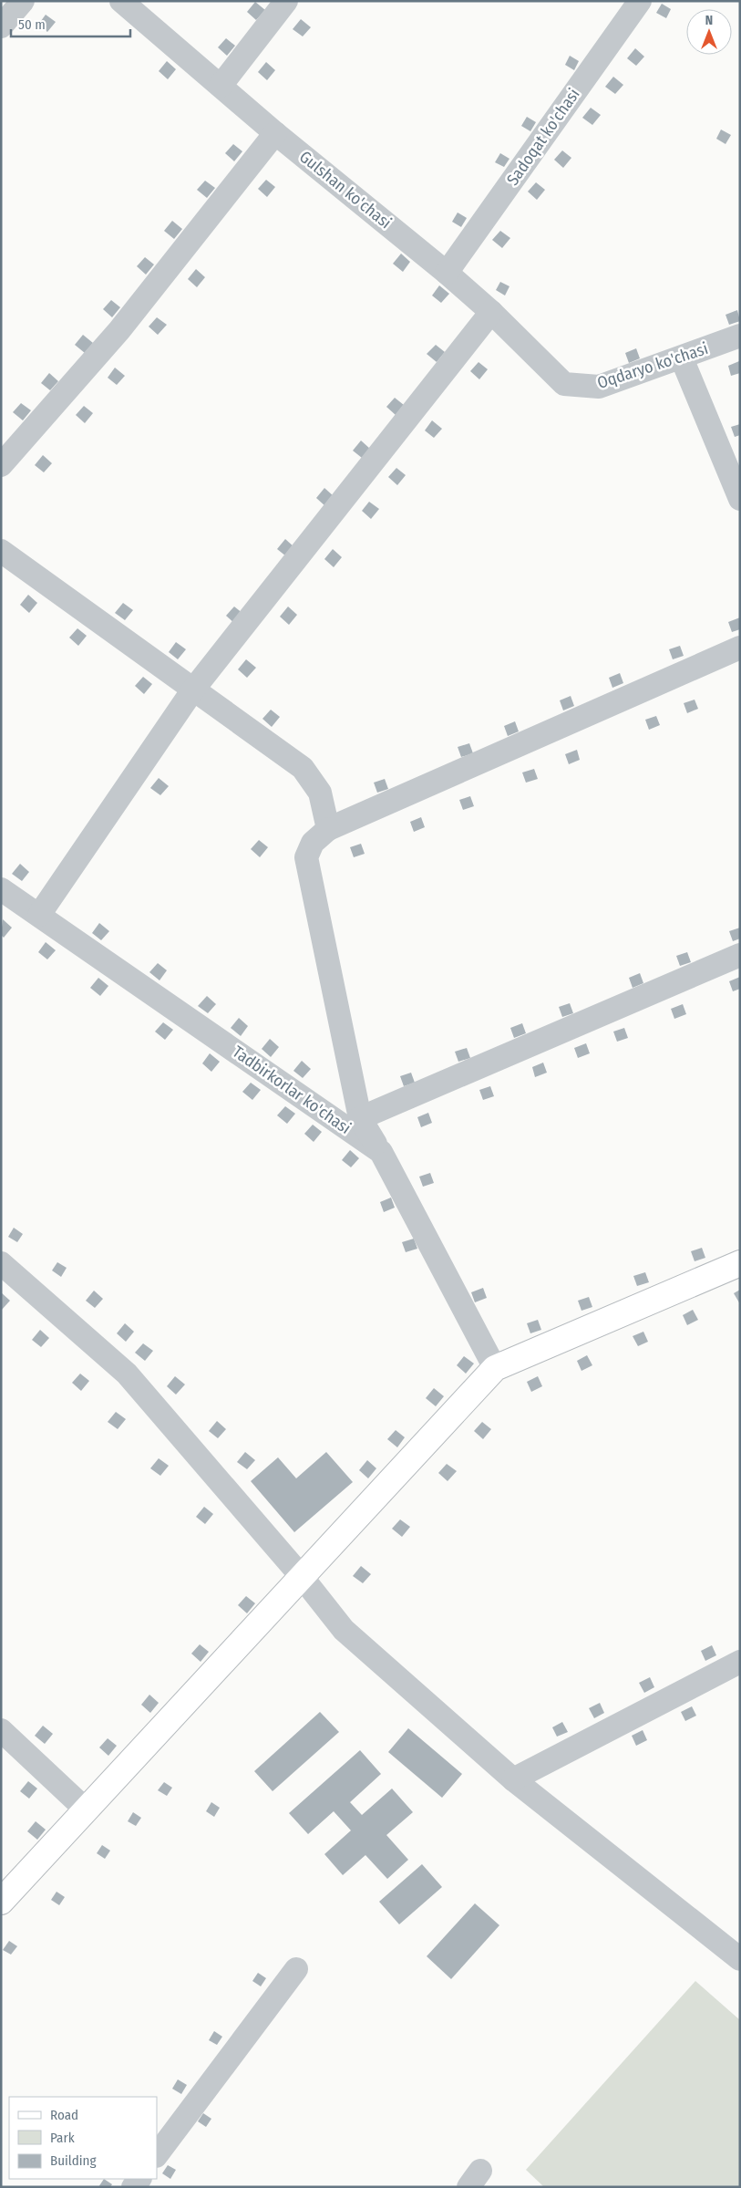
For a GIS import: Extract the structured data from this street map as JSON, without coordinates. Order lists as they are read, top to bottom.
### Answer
{
  "streets": {
    "street": [
      "Sadoqat ko'chasi",
      "Gulshan ko'chasi",
      "Oqdaryo ko'chasi",
      "Tadbirkorlar ko'chasi"
    ]
  },
  "crossings": [
    ["Sadoqat ko'chasi", "Gulshan ko'chasi"],
    ["Gulshan ko'chasi", "Oqdaryo ko'chasi"]
  ],
  "legend": ["Road", "Park", "Building"],
  "scale_bar": "50 m",
  "north": "top"
}
